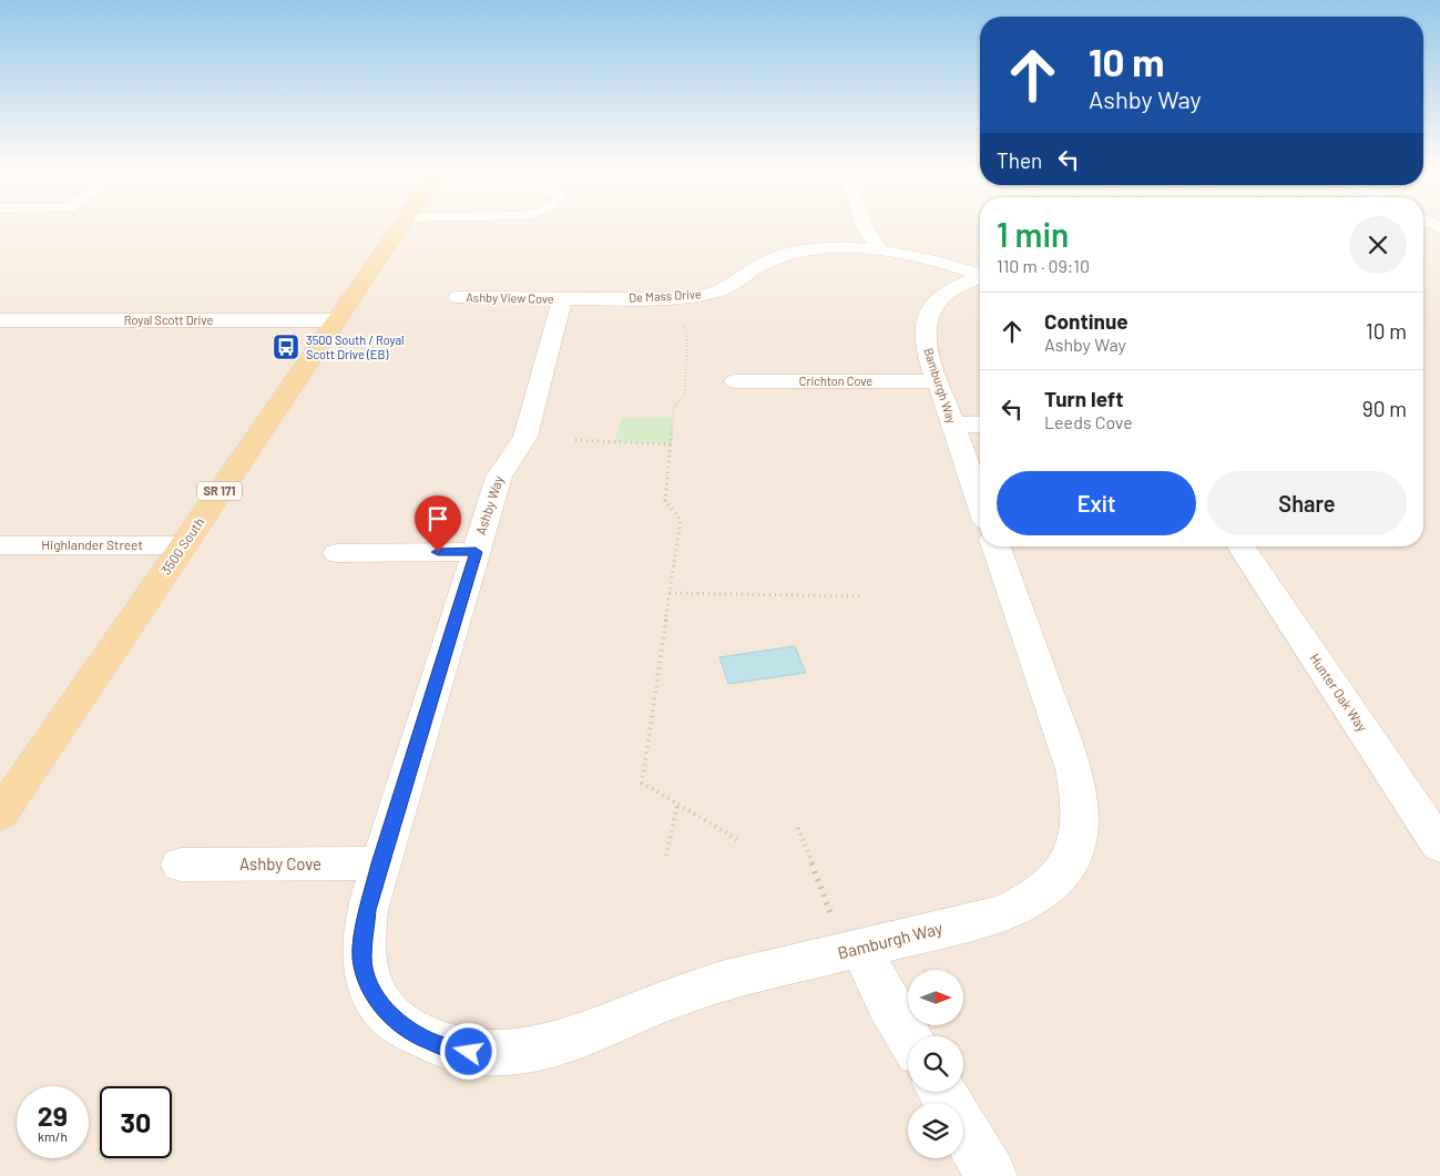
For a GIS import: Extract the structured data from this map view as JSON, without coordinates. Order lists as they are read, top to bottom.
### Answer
{
  "streets": {
    "main road": ["SR 171", "3500 South"],
    "street": [
      "De Mass Drive",
      "Ashby View Cove",
      "Royal Scott Drive",
      "Crichton Cove",
      "Bamburgh Way",
      "Ashby Way",
      "Highlander Street",
      "Hunter Oak Way",
      "Ashby Cove"
    ]
  },
  "crossings": [
    ["De Mass Drive", "Ashby View Cove"],
    ["De Mass Drive", "Ashby Way"],
    ["Ashby View Cove", "Ashby Way"],
    ["Royal Scott Drive", "3500 South"],
    ["Crichton Cove", "Bamburgh Way"],
    ["Bamburgh Way", "Ashby Way"],
    ["Ashby Way", "Ashby Cove"],
    ["Highlander Street", "3500 South"]
  ],
  "places": {
    "bus stop": ["3500 South / Royal Scott Drive (EB)"]
  },
  "north": "right",
  "page": {
    "turn": ["10 m", "Ashby Way"],
    "then": "Then",
    "heading": ["1 min", "110 m · 09:10"],
    "list": [
      {
        "name": "Continue",
        "note": "Ashby Way",
        "value": "10 m"
      },
      {
        "name": "Turn left",
        "note": "Leeds Cove",
        "value": "90 m"
      }
    ],
    "buttons": ["Exit", "Share"],
    "speed": "29 km/h",
    "limit": "30"
  }
}
